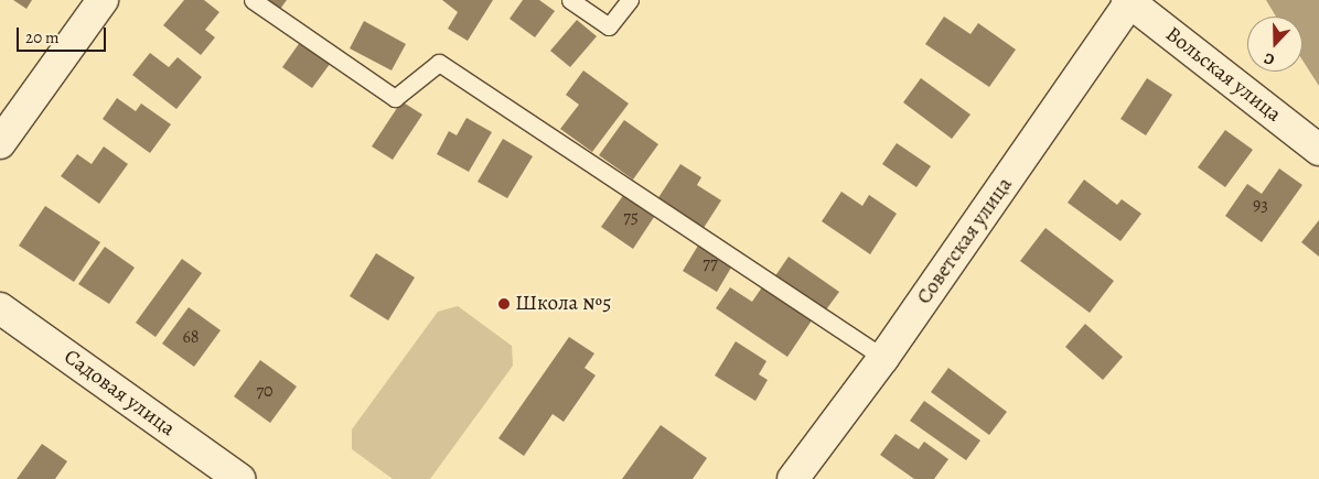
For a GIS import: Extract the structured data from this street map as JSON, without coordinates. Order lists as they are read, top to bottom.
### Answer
{
  "streets": {
    "street": ["Вольская улица", "Советская улица", "Садовая улица"]
  },
  "crossings": [
    ["Вольская улица", "Советская улица"]
  ],
  "places": ["Школа №5"],
  "house_numbers": [
    "93",
    "75",
    "77",
    "68",
    "70"
  ],
  "scale_bar": "20 m",
  "north": "bottom"
}
